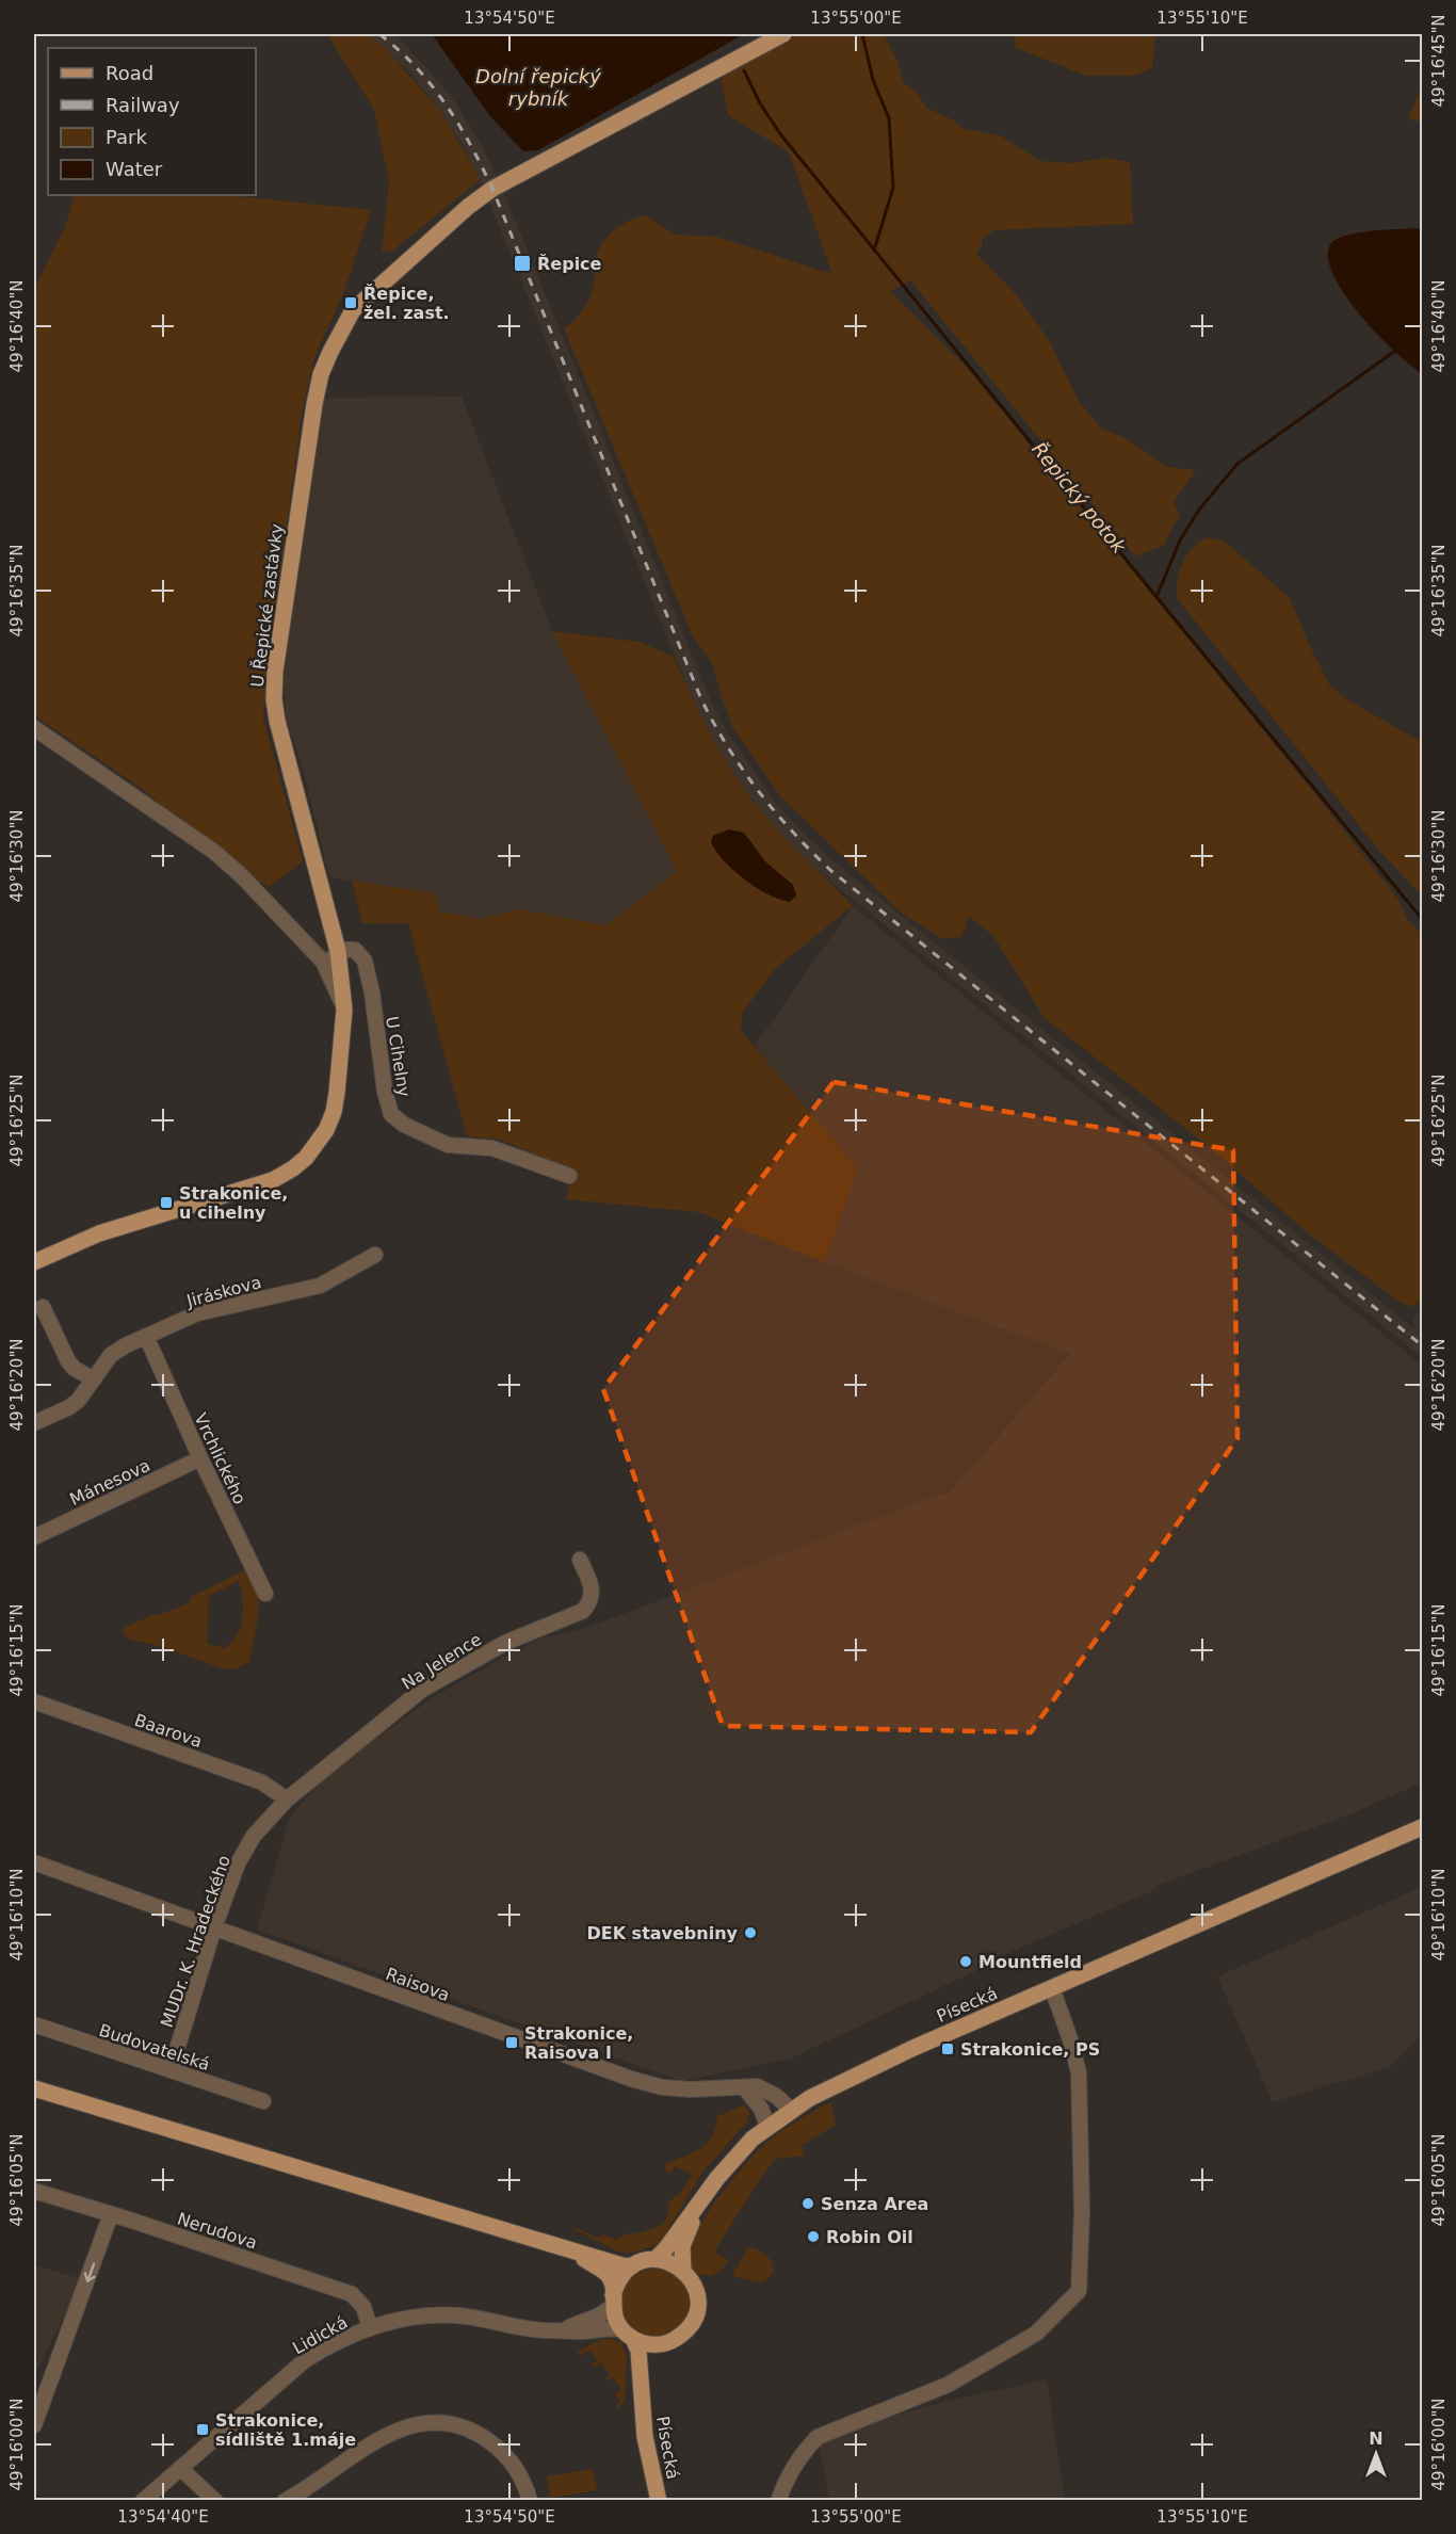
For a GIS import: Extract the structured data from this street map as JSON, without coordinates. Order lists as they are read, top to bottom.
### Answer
{
  "streets": {
    "main road": ["U Řepické zastávky", "Písecká"],
    "street": [
      "U Cihelny",
      "Jiráskova",
      "Vrchlického",
      "Mánesova",
      "Na Jelence",
      "Baarova",
      "MUDr. K. Hradeckého",
      "Raisova",
      "Budovatelská",
      "Nerudova",
      "Lidická"
    ]
  },
  "crossings": [
    ["U Řepické zastávky", "U Cihelny"],
    ["Jiráskova", "Vrchlického"],
    ["Vrchlického", "Mánesova"],
    ["Na Jelence", "Baarova"],
    ["Na Jelence", "MUDr. K. Hradeckého"],
    ["Baarova", "MUDr. K. Hradeckého"],
    ["MUDr. K. Hradeckého", "Raisova"],
    ["MUDr. K. Hradeckého", "Budovatelská"],
    ["Raisova", "Písecká"],
    ["Písecká", "Lidická"],
    ["Nerudova", "Lidická"]
  ],
  "water": ["Dolní řepický rybník", "Řepický potok"],
  "places": {
    "transit": [
      "Řepice",
      "Řepice, žel. zast.",
      "Strakonice, u cihelny",
      "Strakonice, Raisova I",
      "Strakonice, PS",
      "Strakonice, sídliště 1.máje"
    ],
    "other": [
      "DEK stavebniny",
      "Mountfield",
      "Senza Area",
      "Robin Oil"
    ]
  },
  "legend": [
    "Road",
    "Railway",
    "Park",
    "Water"
  ],
  "north": "top",
  "coordinates": [
    "13°54'50\"E",
    "13°55'00\"E",
    "13°55'10\"E",
    "49°16'45\"N",
    "49°16'40\"N",
    "49°16'35\"N",
    "49°16'30\"N",
    "49°16'25\"N",
    "49°16'20\"N",
    "49°16'15\"N",
    "49°16'10\"N",
    "49°16'05\"N",
    "49°16'00\"N",
    "13°54'40\"E"
  ]
}
